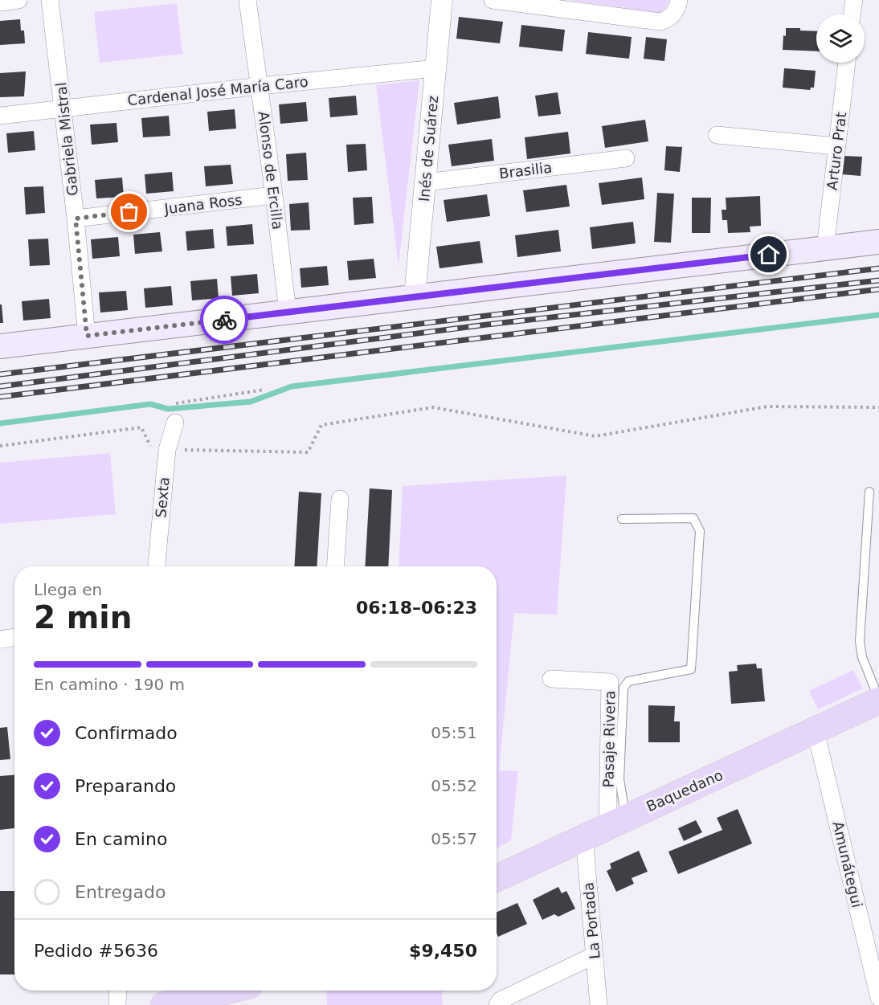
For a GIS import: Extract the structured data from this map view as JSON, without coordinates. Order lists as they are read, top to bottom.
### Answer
{
  "streets": {
    "main road": ["Baquedano"],
    "street": [
      "Cardenal José María Caro",
      "Gabriela Mistral",
      "Inés de Suárez",
      "Arturo Prat",
      "Alonso de Ercilla",
      "Brasilia",
      "Juana Ross",
      "Sexta",
      "Pasaje Rivera",
      "Amunátegui",
      "La Portada"
    ]
  },
  "crossings": [
    ["Cardenal José María Caro", "Gabriela Mistral"],
    ["Cardenal José María Caro", "Inés de Suárez"],
    ["Cardenal José María Caro", "Alonso de Ercilla"],
    ["Gabriela Mistral", "Juana Ross"],
    ["Inés de Suárez", "Brasilia"],
    ["Alonso de Ercilla", "Juana Ross"],
    ["Pasaje Rivera", "Baquedano"],
    ["Baquedano", "Amunátegui"],
    ["Baquedano", "La Portada"]
  ],
  "page": {
    "heading": ["2 min", "Llega en", "06:18–06:23"],
    "panel": ["Pedido #5636", "$9,450"],
    "bar": "En camino · 190 m",
    "list": [
      ["Confirmado", "05:51"],
      ["Preparando", "05:52"],
      ["En camino", "05:57"],
      "Entregado"
    ]
  }
}
